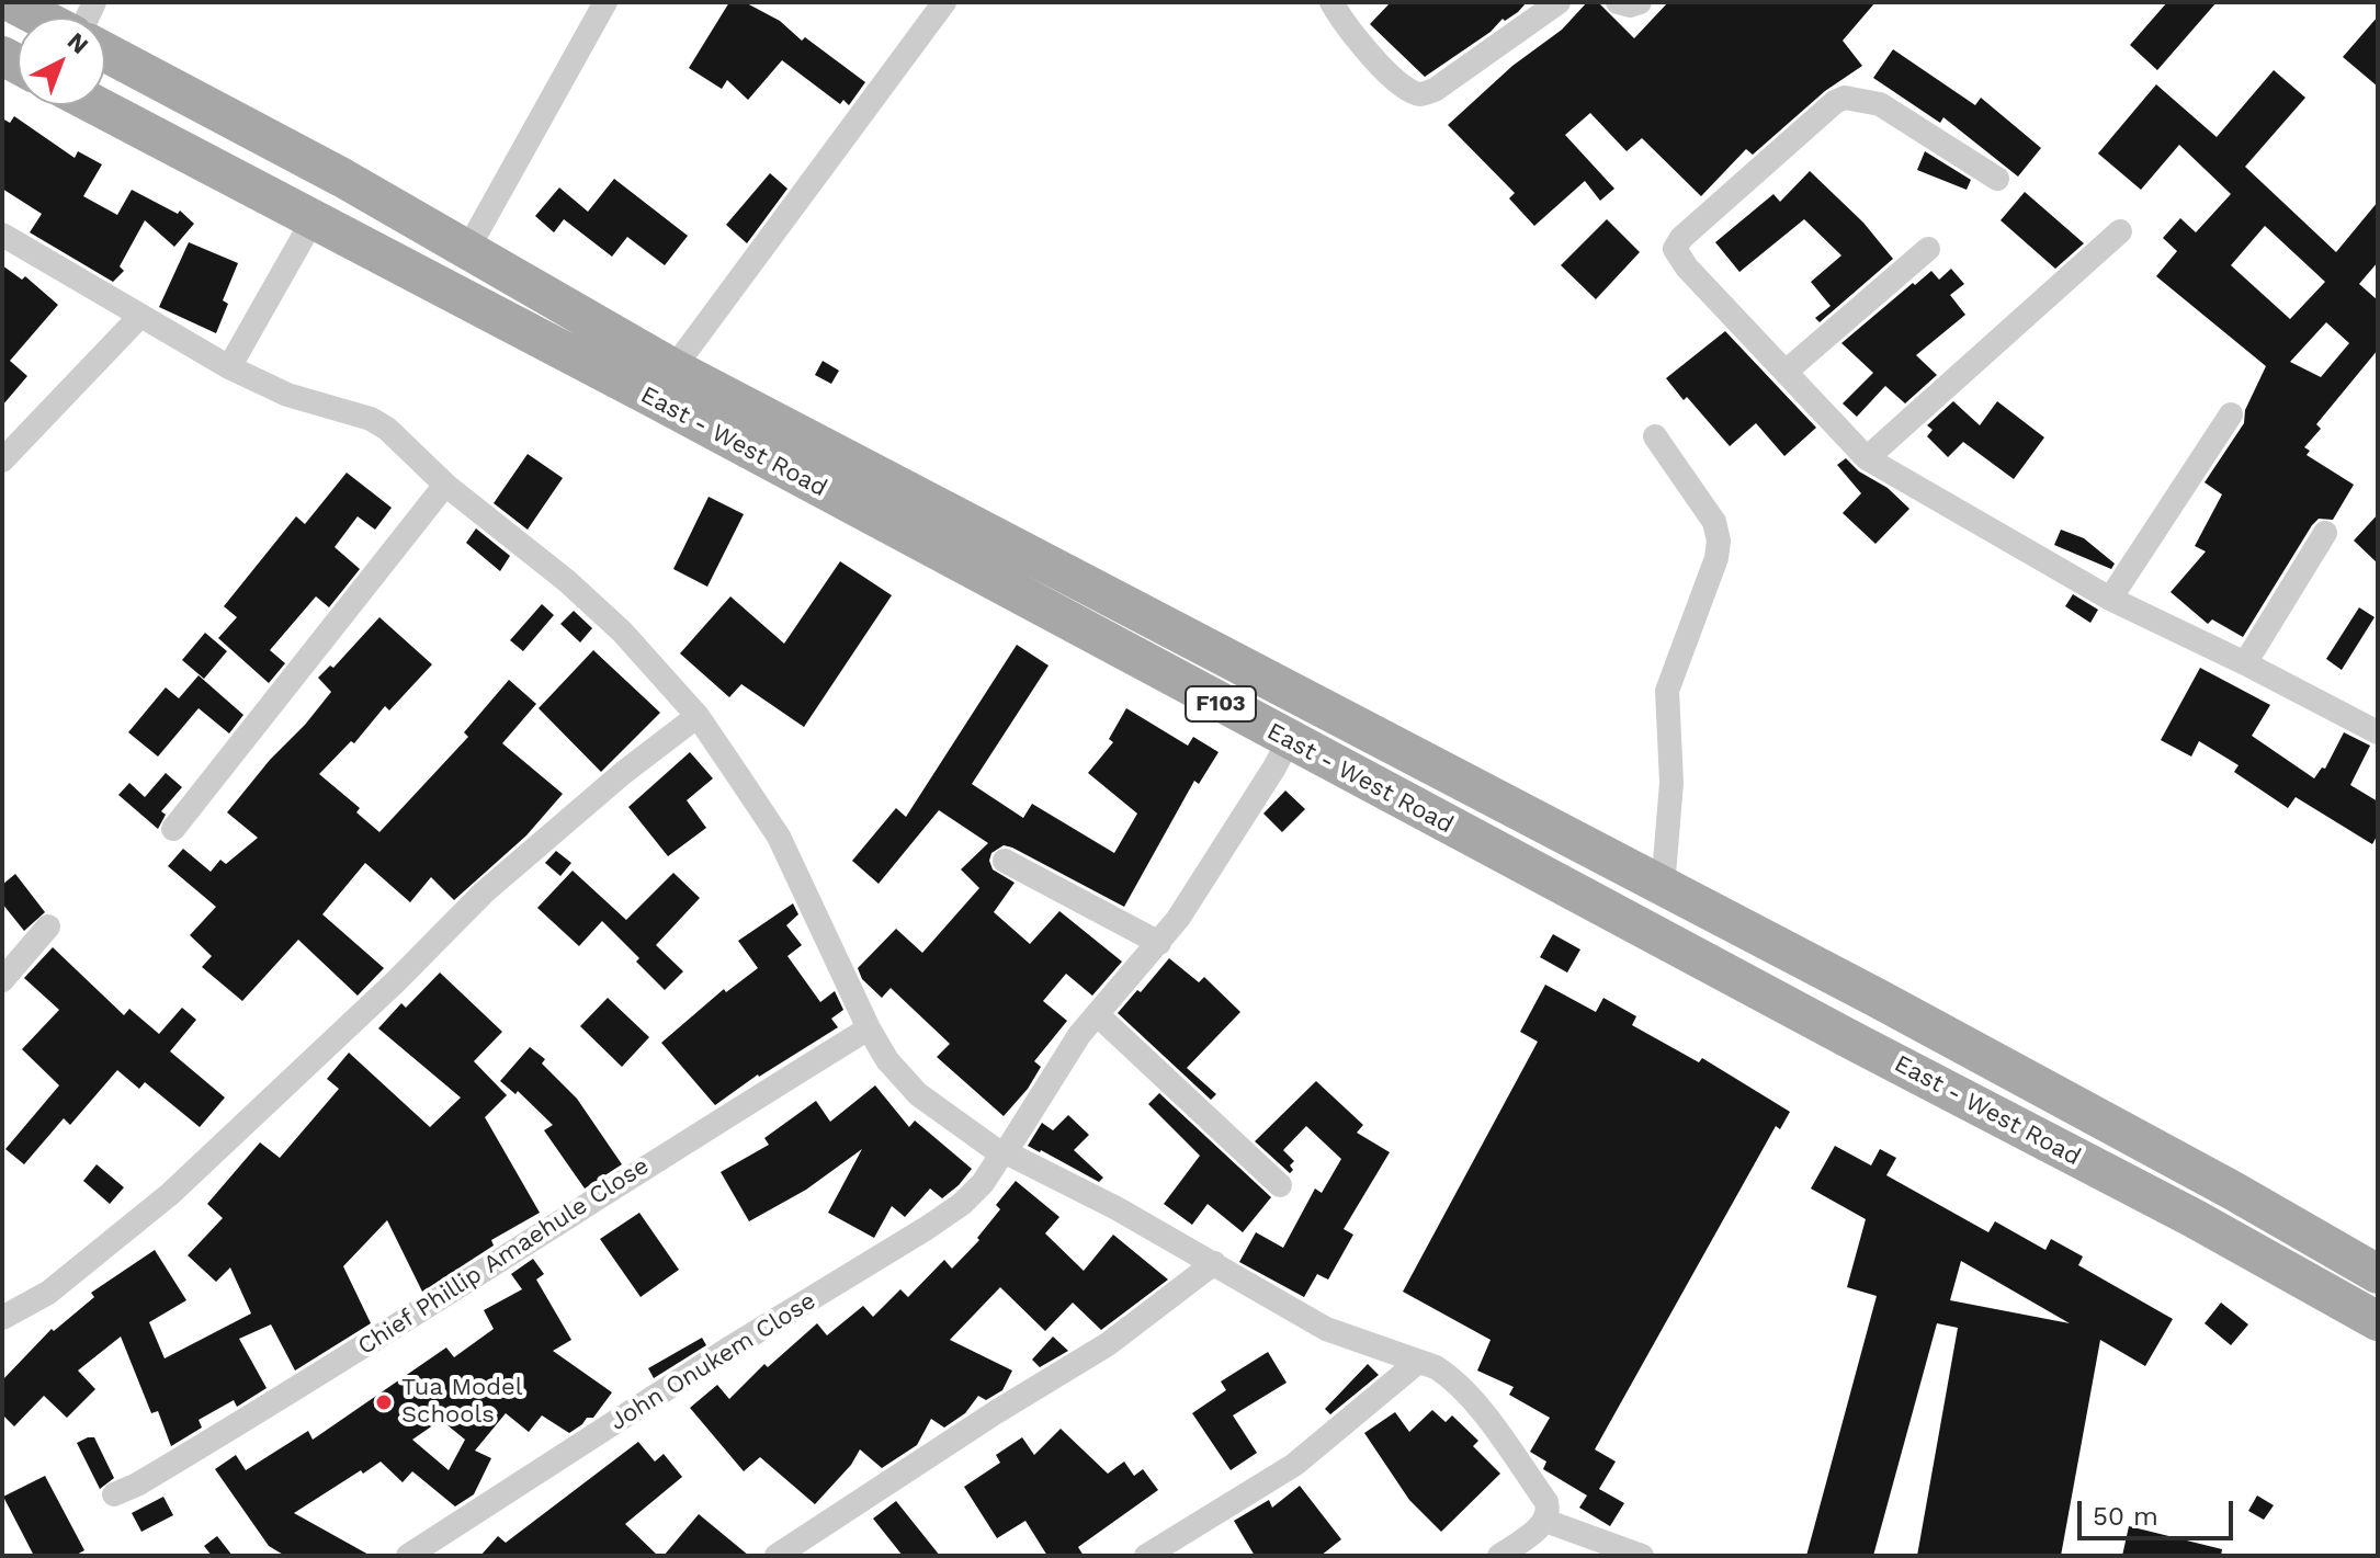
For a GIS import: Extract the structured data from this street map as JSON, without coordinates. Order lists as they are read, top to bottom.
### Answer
{
  "streets": {
    "main road": ["East - West Road", "F103"],
    "street": ["Chief Phillip Amaehule Close", "John Onukem Close"]
  },
  "crossings": [
    ["East - West Road", "John Onukem Close"]
  ],
  "places": ["Tua Model Schools"],
  "scale_bar": "50 m",
  "north": "top right"
}
